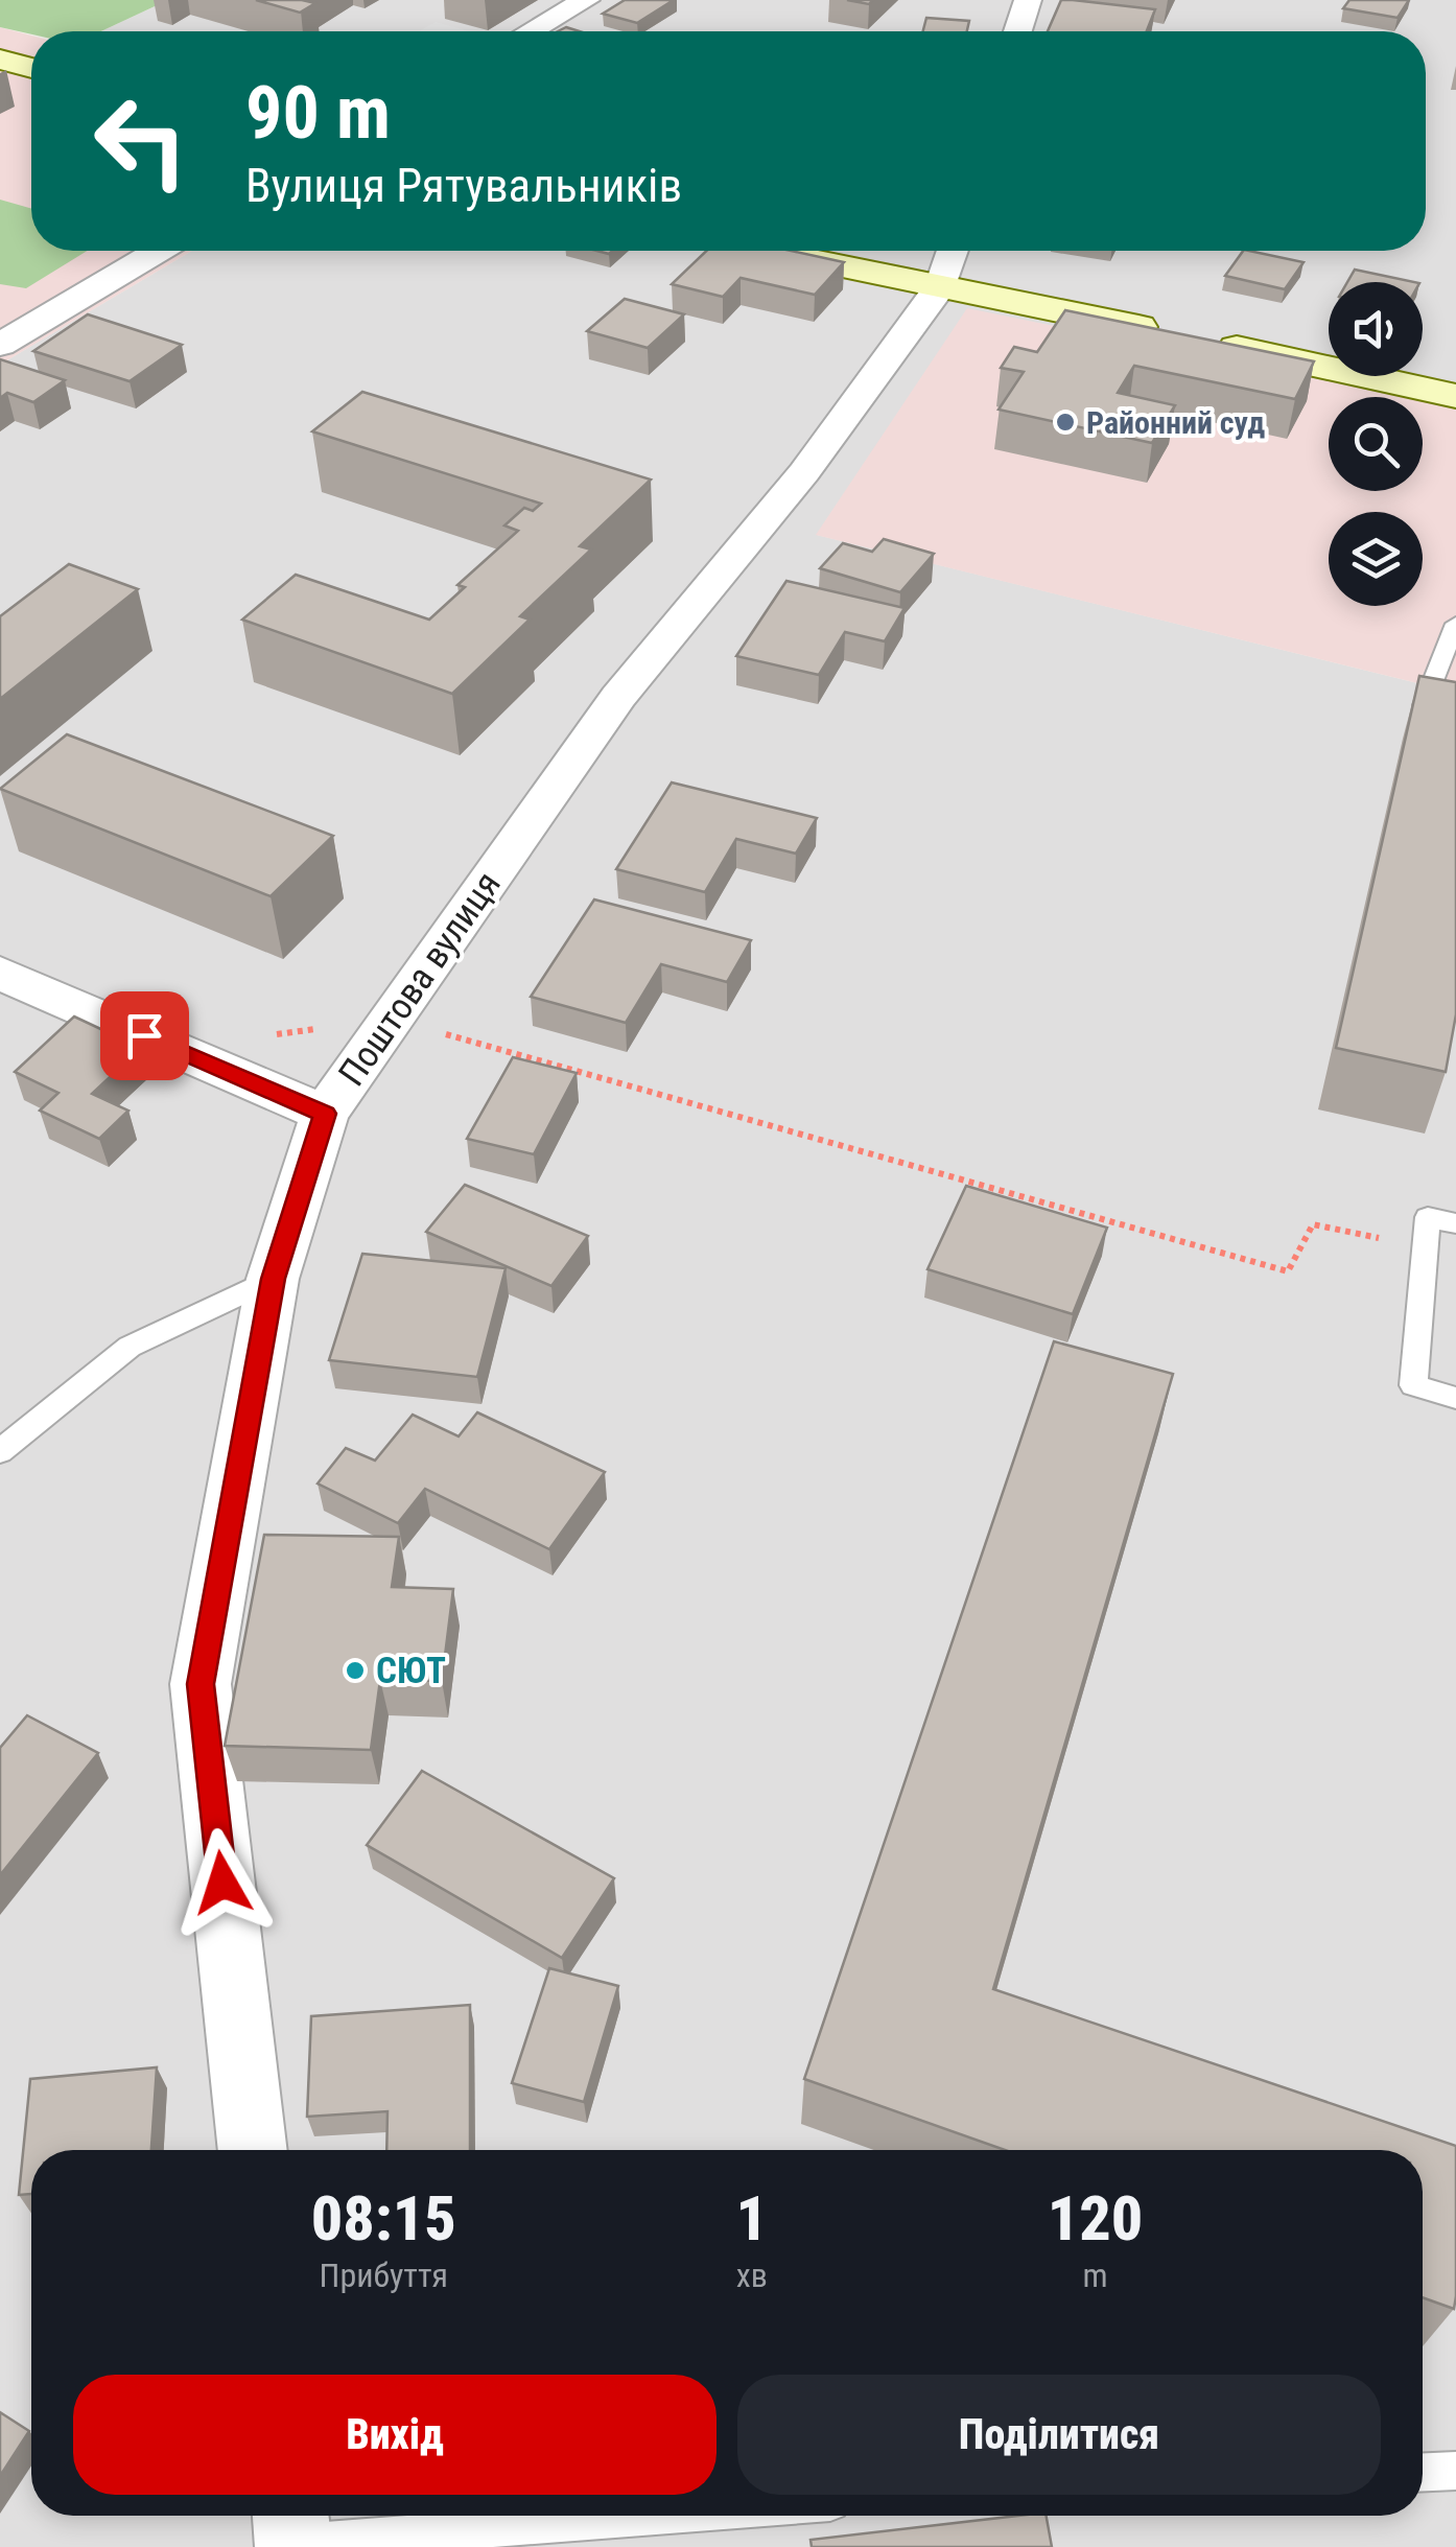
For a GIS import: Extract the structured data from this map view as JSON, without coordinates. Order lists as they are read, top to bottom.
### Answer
{
  "streets": {
    "street": ["Поштова вулиця"]
  },
  "places": ["Районний суд", "СЮТ"],
  "page": {
    "turn": ["90 m", "Вулиця Рятувальників"],
    "eta": [
      "08:15",
      "Прибуття",
      "1",
      "хв",
      "120",
      "m"
    ],
    "buttons": ["Вихід", "Поділитися"]
  }
}
